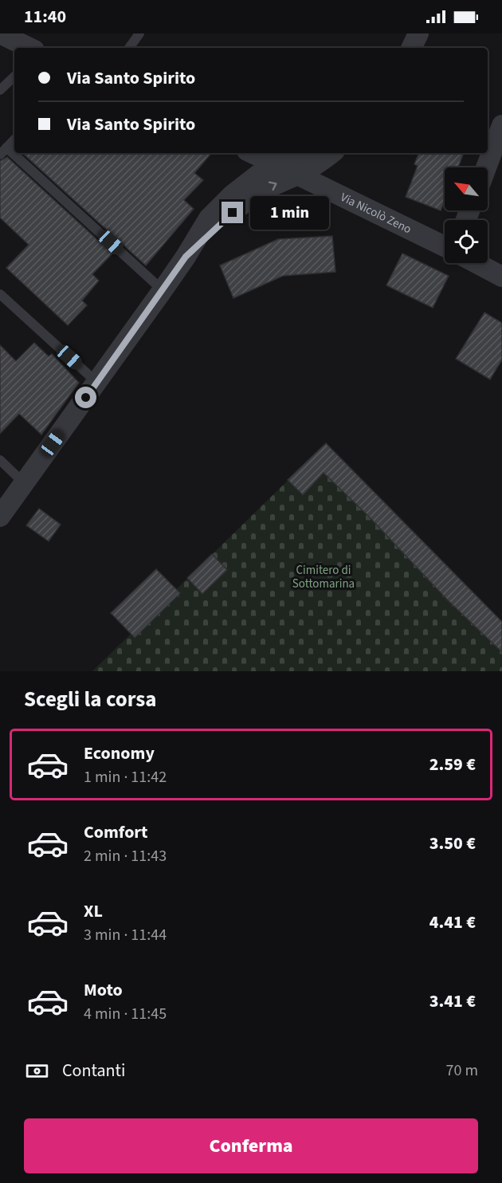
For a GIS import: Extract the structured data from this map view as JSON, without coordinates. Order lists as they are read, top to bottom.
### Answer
{
  "streets": {
    "street": ["Via Nicolò Zeno"]
  },
  "parks": ["Cimitero di Sottomarina"],
  "north": "top left",
  "page": {
    "status": "11:40",
    "banner": ["Via Santo Spirito", "Via Santo Spirito"],
    "bubble": "1 min",
    "heading": "Scegli la corsa",
    "list": [
      {
        "name": "Economy",
        "note": "1 min · 11:42",
        "value": "2.59 €"
      },
      {
        "name": "Comfort",
        "note": "2 min · 11:43",
        "value": "3.50 €"
      },
      {
        "name": "XL",
        "note": "3 min · 11:44",
        "value": "4.41 €"
      },
      {
        "name": "Moto",
        "note": "4 min · 11:45",
        "value": "3.41 €"
      }
    ],
    "pay": ["Contanti", "70 m"],
    "buttons": "Conferma"
  }
}
